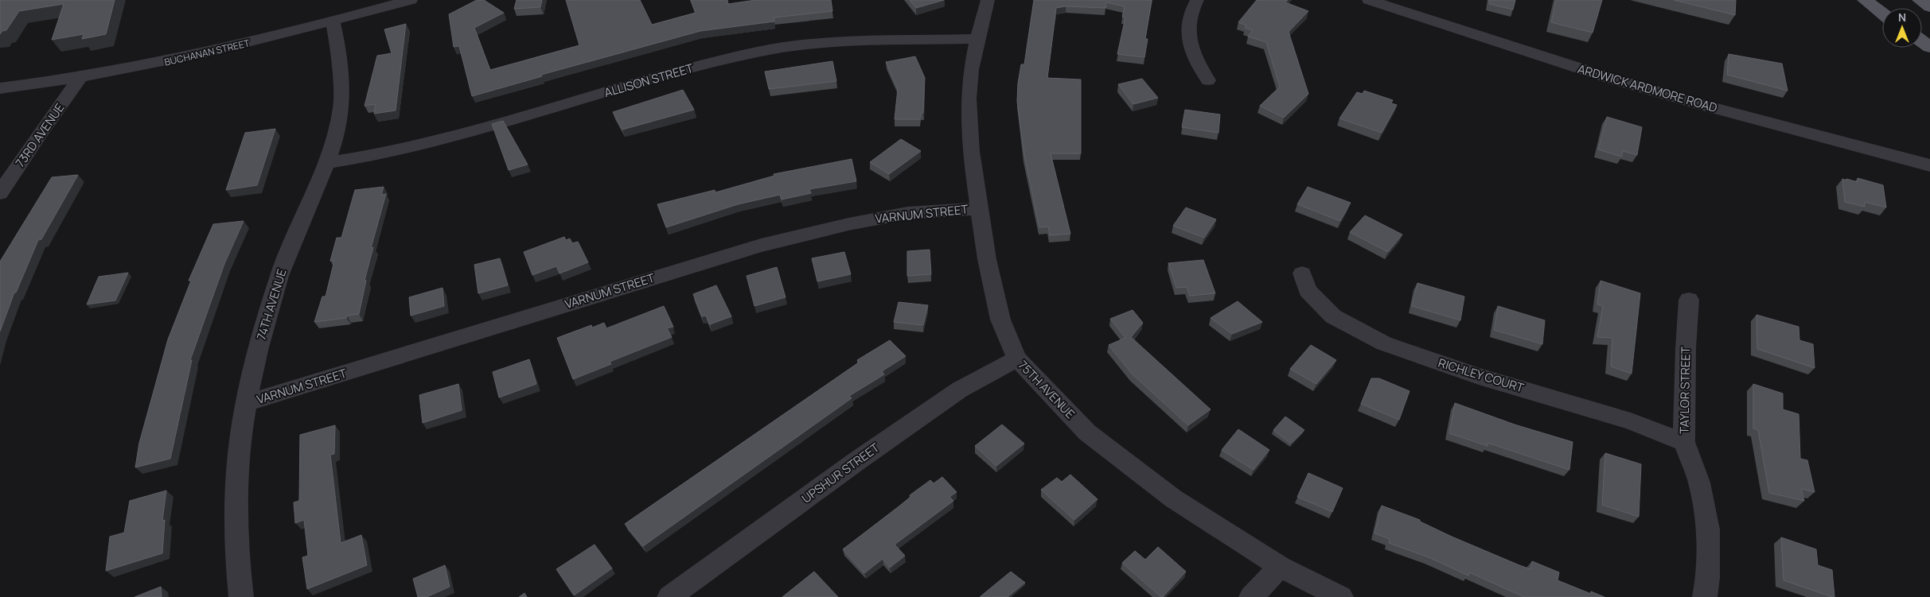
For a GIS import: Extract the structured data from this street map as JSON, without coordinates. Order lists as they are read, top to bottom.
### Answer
{
  "streets": {
    "street": [
      "BUCHANAN STREET",
      "ALLISON STREET",
      "ARDWICK ARDMORE ROAD",
      "73RD AVENUE",
      "VARNUM STREET",
      "74TH AVENUE",
      "RICHLEY COURT",
      "75TH AVENUE",
      "TAYLOR STREET",
      "UPSHUR STREET"
    ]
  },
  "crossings": [
    ["BUCHANAN STREET", "73RD AVENUE"],
    ["BUCHANAN STREET", "74TH AVENUE"],
    ["ALLISON STREET", "74TH AVENUE"],
    ["ALLISON STREET", "75TH AVENUE"],
    ["VARNUM STREET", "74TH AVENUE"],
    ["VARNUM STREET", "75TH AVENUE"],
    ["RICHLEY COURT", "TAYLOR STREET"],
    ["75TH AVENUE", "UPSHUR STREET"]
  ],
  "north": "top"
}
